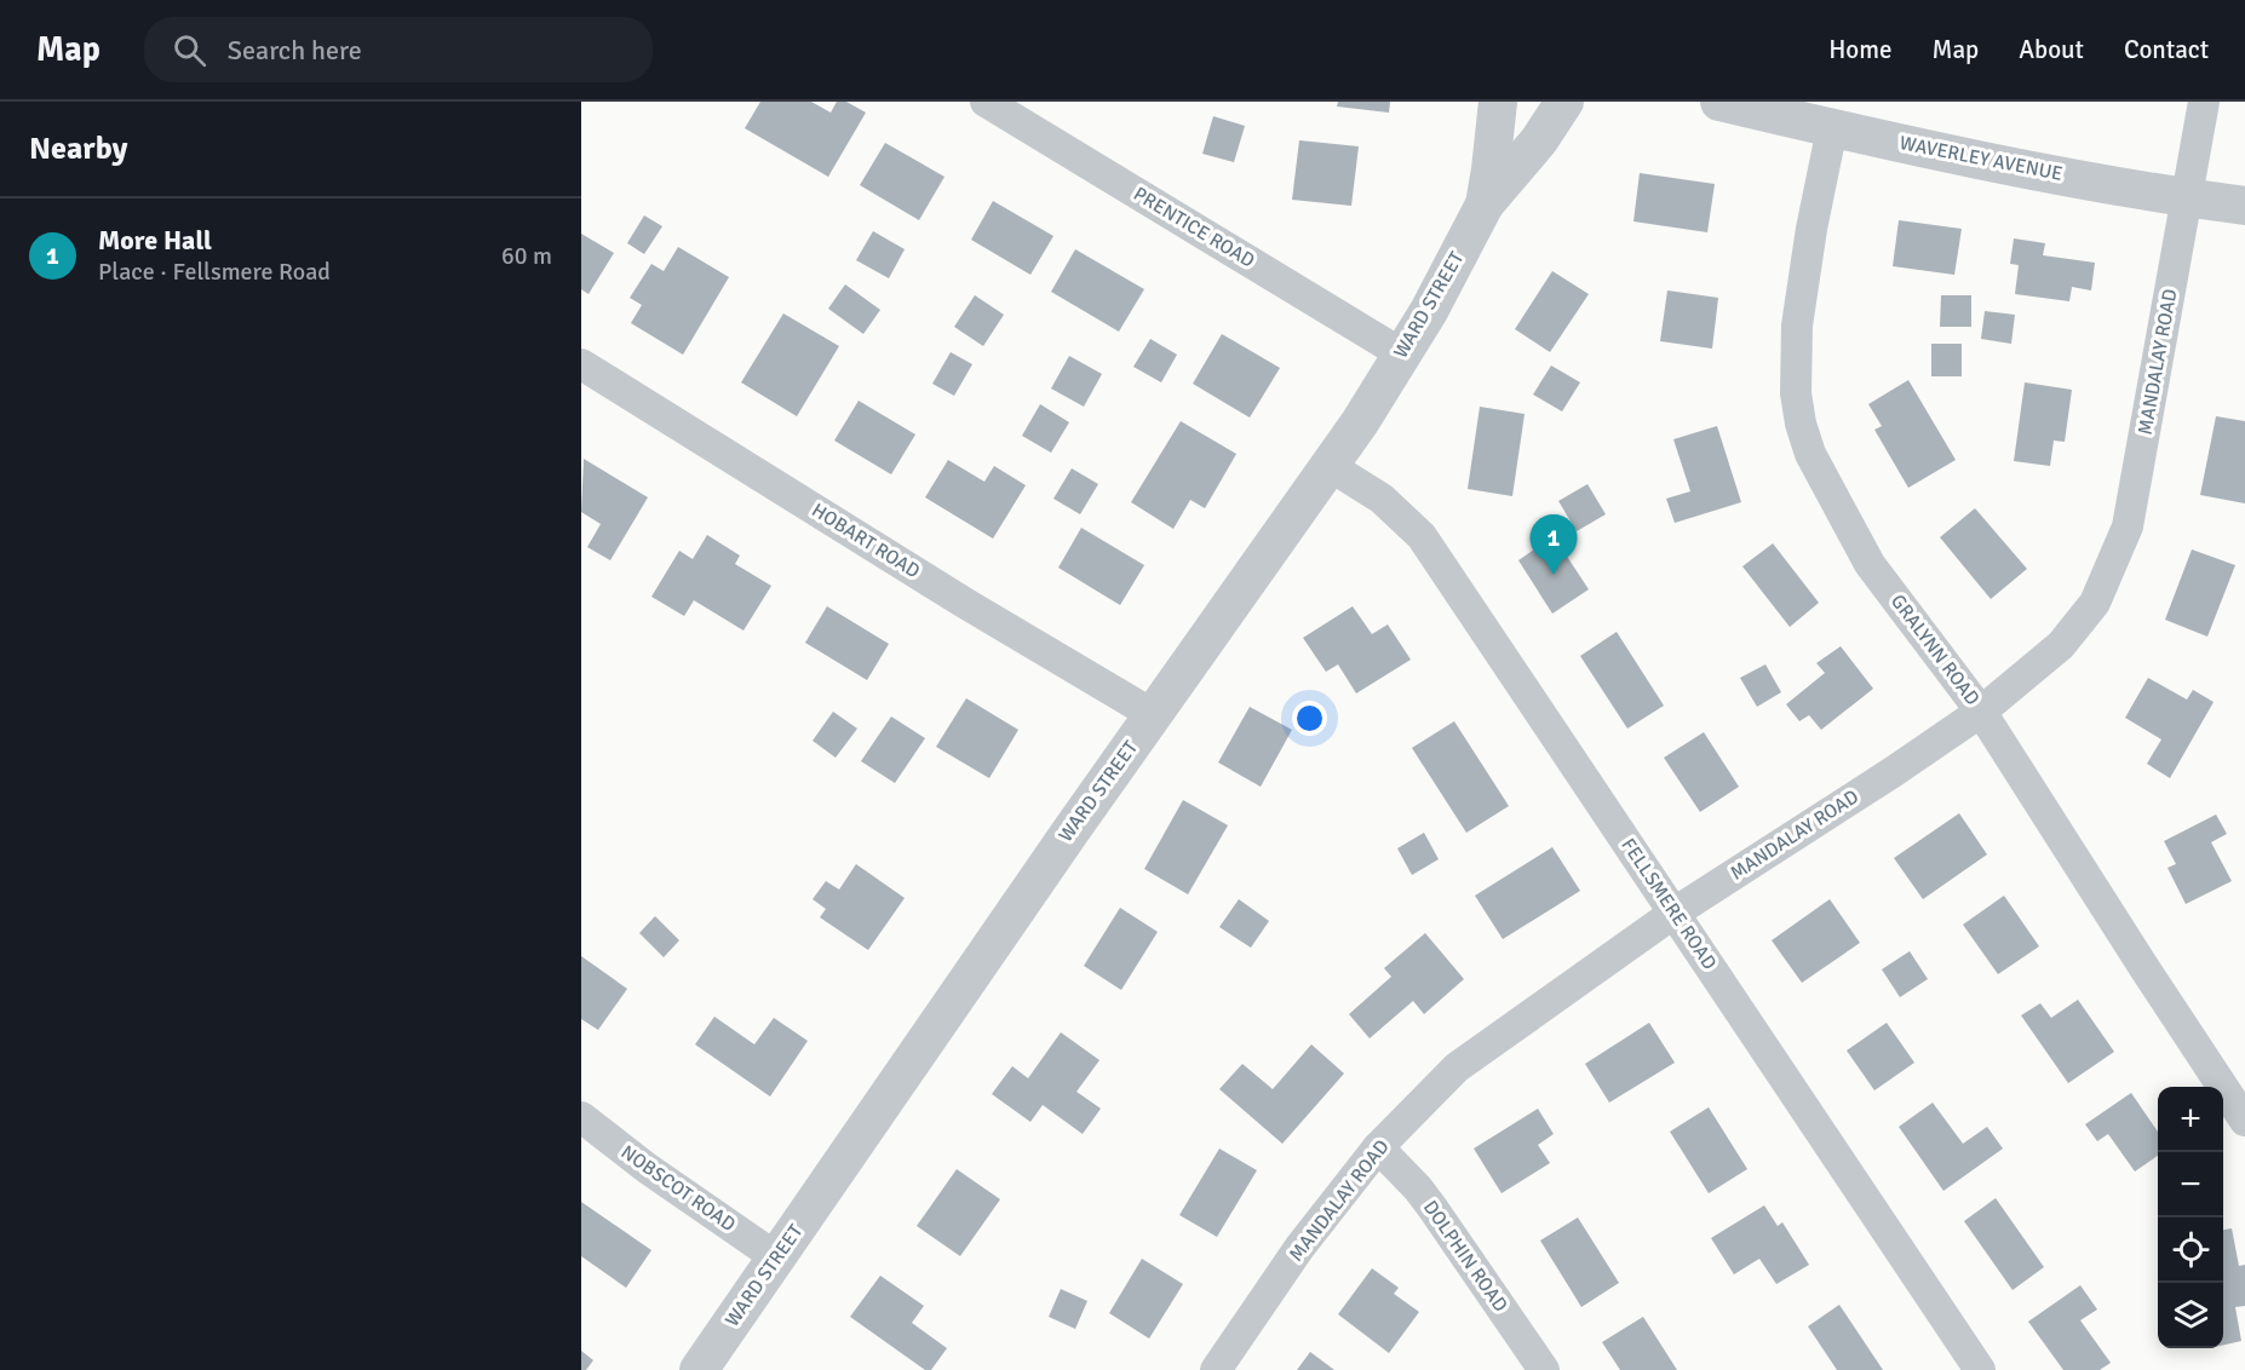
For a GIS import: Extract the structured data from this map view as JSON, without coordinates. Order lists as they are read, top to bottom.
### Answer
{
  "streets": {
    "street": [
      "WAVERLEY AVENUE",
      "PRENTICE ROAD",
      "WARD STREET",
      "MANDALAY ROAD",
      "HOBART ROAD",
      "GRALYNN ROAD",
      "FELLSMERE ROAD",
      "NOBSCOT ROAD",
      "DOLPHIN ROAD"
    ]
  },
  "crossings": [
    ["WAVERLEY AVENUE", "MANDALAY ROAD"],
    ["WAVERLEY AVENUE", "GRALYNN ROAD"],
    ["PRENTICE ROAD", "WARD STREET"],
    ["WARD STREET", "HOBART ROAD"],
    ["WARD STREET", "FELLSMERE ROAD"],
    ["WARD STREET", "NOBSCOT ROAD"],
    ["MANDALAY ROAD", "GRALYNN ROAD"],
    ["MANDALAY ROAD", "FELLSMERE ROAD"],
    ["MANDALAY ROAD", "DOLPHIN ROAD"]
  ],
  "page": {
    "header": "Map",
    "search": "Search here",
    "nav": [
      "Home",
      "Map",
      "About",
      "Contact"
    ],
    "heading": "Nearby",
    "list": [
      {
        "mark": "1",
        "name": "More Hall",
        "note": "Place · Fellsmere Road",
        "value": "60 m"
      }
    ],
    "pins": "1",
    "map_buttons": ["+", "−"]
  }
}
